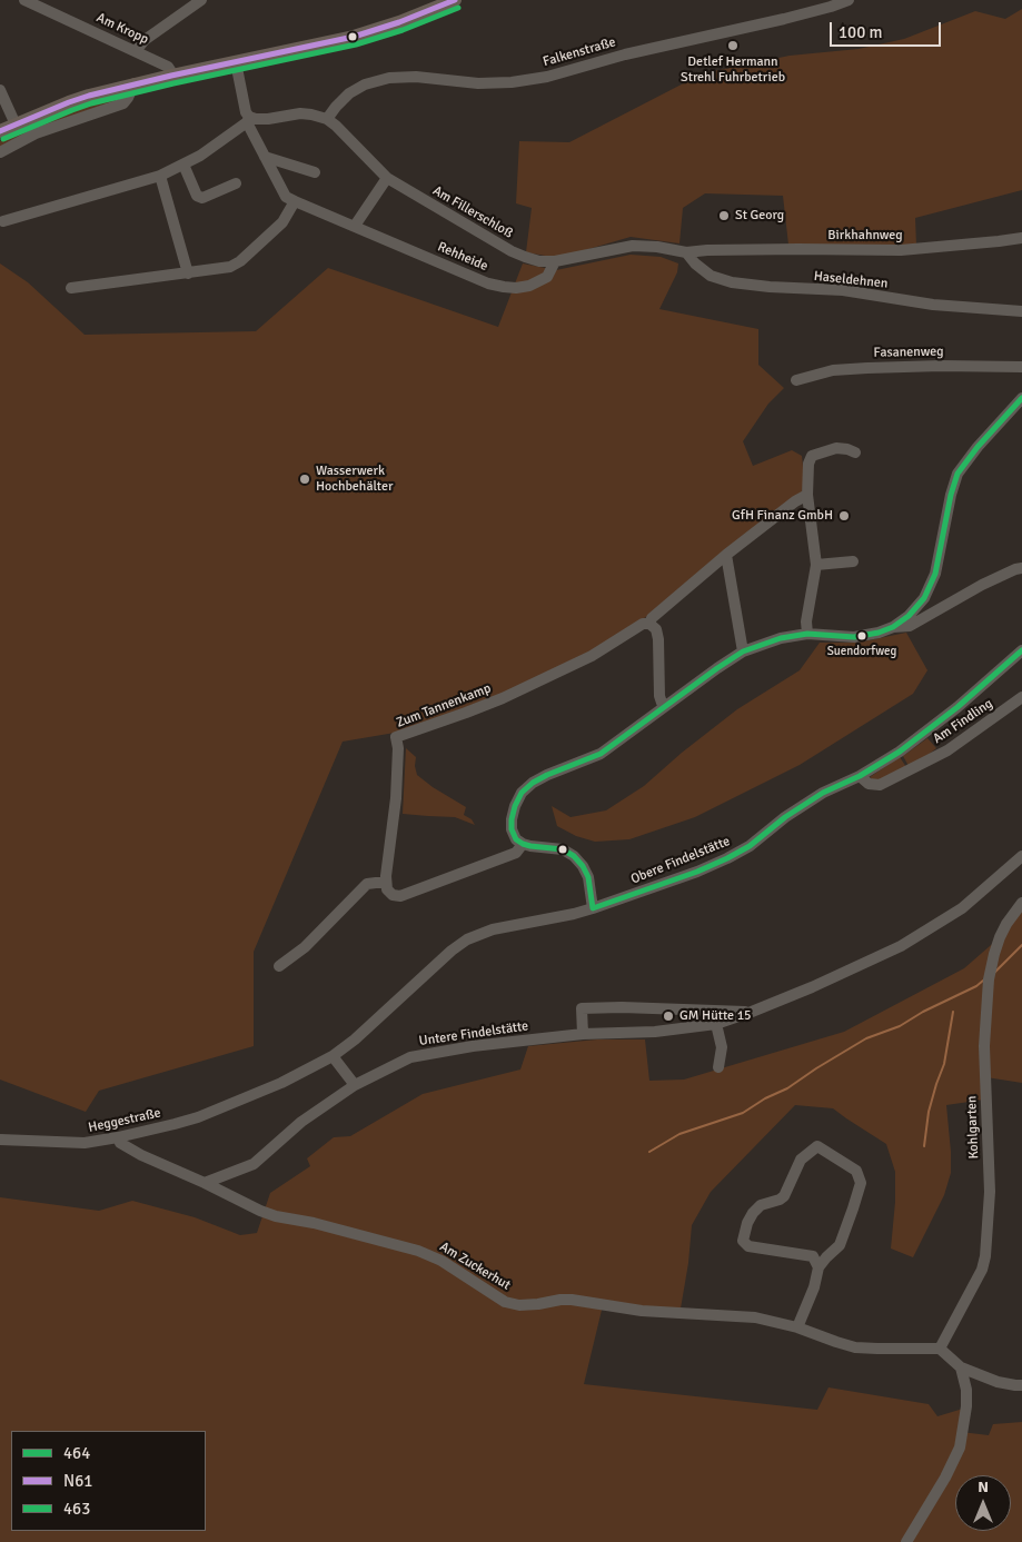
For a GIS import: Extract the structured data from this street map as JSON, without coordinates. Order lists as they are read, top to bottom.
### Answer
{
  "streets": {
    "street": [
      "Am Kropp",
      "Falkenstraße",
      "Am Fillerschloß",
      "Birkhahnweg",
      "Rehheide",
      "Haseldehnen",
      "Fasanenweg",
      "Zum Tannenkamp",
      "Am Findling",
      "Obere Findelstätte",
      "Untere Findelstätte",
      "Heggestraße",
      "Kohlgarten",
      "Am Zuckerhut"
    ]
  },
  "crossings": [
    ["Falkenstraße", "Am Fillerschloß"],
    ["Am Fillerschloß", "Birkhahnweg"],
    ["Am Fillerschloß", "Rehheide"],
    ["Am Fillerschloß", "Haseldehnen"],
    ["Am Findling", "Obere Findelstätte"],
    ["Obere Findelstätte", "Heggestraße"],
    ["Untere Findelstätte", "Am Zuckerhut"],
    ["Heggestraße", "Am Zuckerhut"],
    ["Kohlgarten", "Am Zuckerhut"]
  ],
  "places": [
    "Detlef Hermann Strehl Fuhrbetrieb",
    "St Georg",
    "Wasserwerk Hochbehälter",
    "GfH Finanz GmbH",
    "Suendorfweg",
    "GM Hütte 15"
  ],
  "lines": ["transit line N61", "transit line 463", "transit line 464"],
  "legend": ["464", "N61", "463"],
  "scale_bar": "100 m",
  "north": "top"
}
